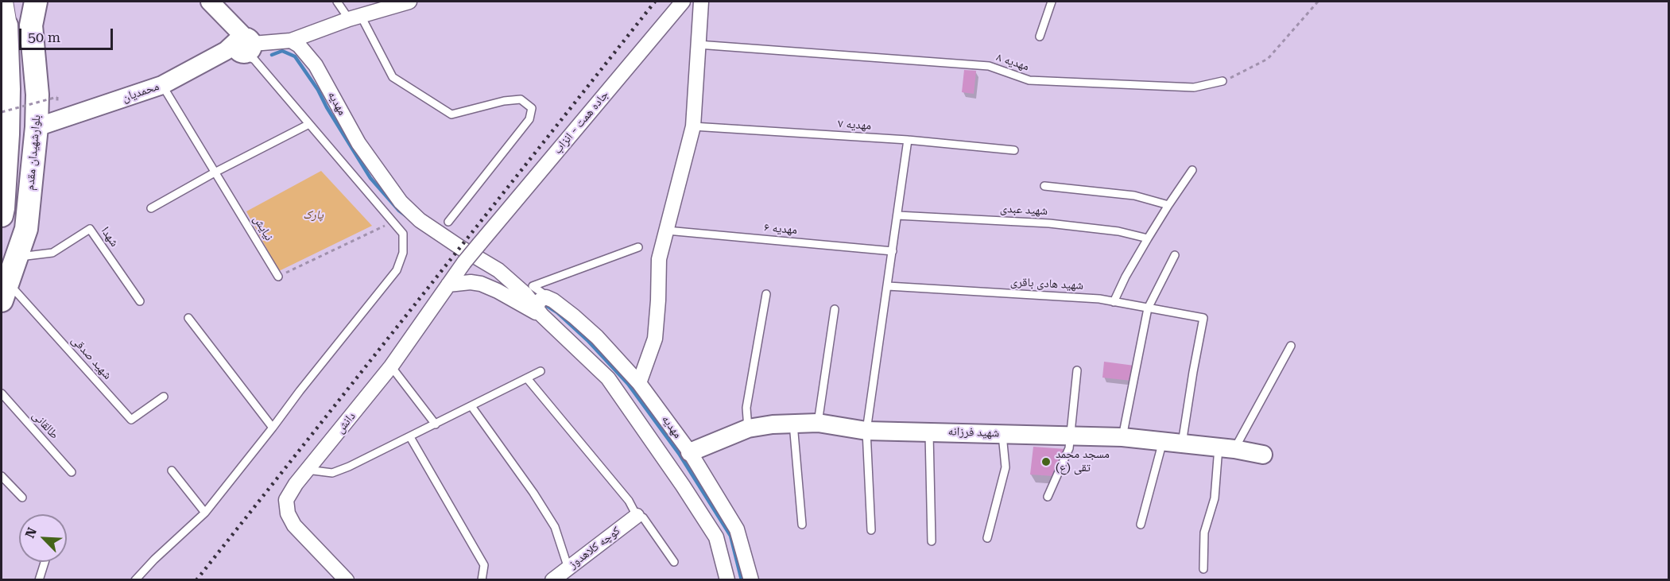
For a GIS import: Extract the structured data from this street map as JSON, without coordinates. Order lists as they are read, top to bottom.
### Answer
{
  "streets": {
    "main road": ["بلوارشهیدان مقدم"],
    "street": [
      "محمدیان",
      "مهدیه",
      "جاده همت - انزاب",
      "دانش",
      "شهید فرزانه",
      "کوچه کلاهدوز"
    ],
    "lane": [
      "مهدیه ۸",
      "مهدیه ۷",
      "شهید عبدی",
      "نیایش",
      "مهدیه ۶",
      "شهدا",
      "شهید هادی باقری",
      "شهید صدقی",
      "طالقانی"
    ]
  },
  "crossings": [
    ["محمدیان", "بلوارشهیدان مقدم"],
    ["محمدیان", "نیایش"],
    ["مهدیه", "شهید فرزانه"],
    ["جاده همت - انزاب", "دانش"],
    ["بلوارشهیدان مقدم", "شهدا"],
    ["بلوارشهیدان مقدم", "شهید صدقی"],
    ["شهید هادی باقری", "شهید فرزانه"]
  ],
  "parks": ["پارک"],
  "places": ["مسجد محمد تقی (ع)"],
  "scale_bar": "50 m",
  "north": "top left"
}
